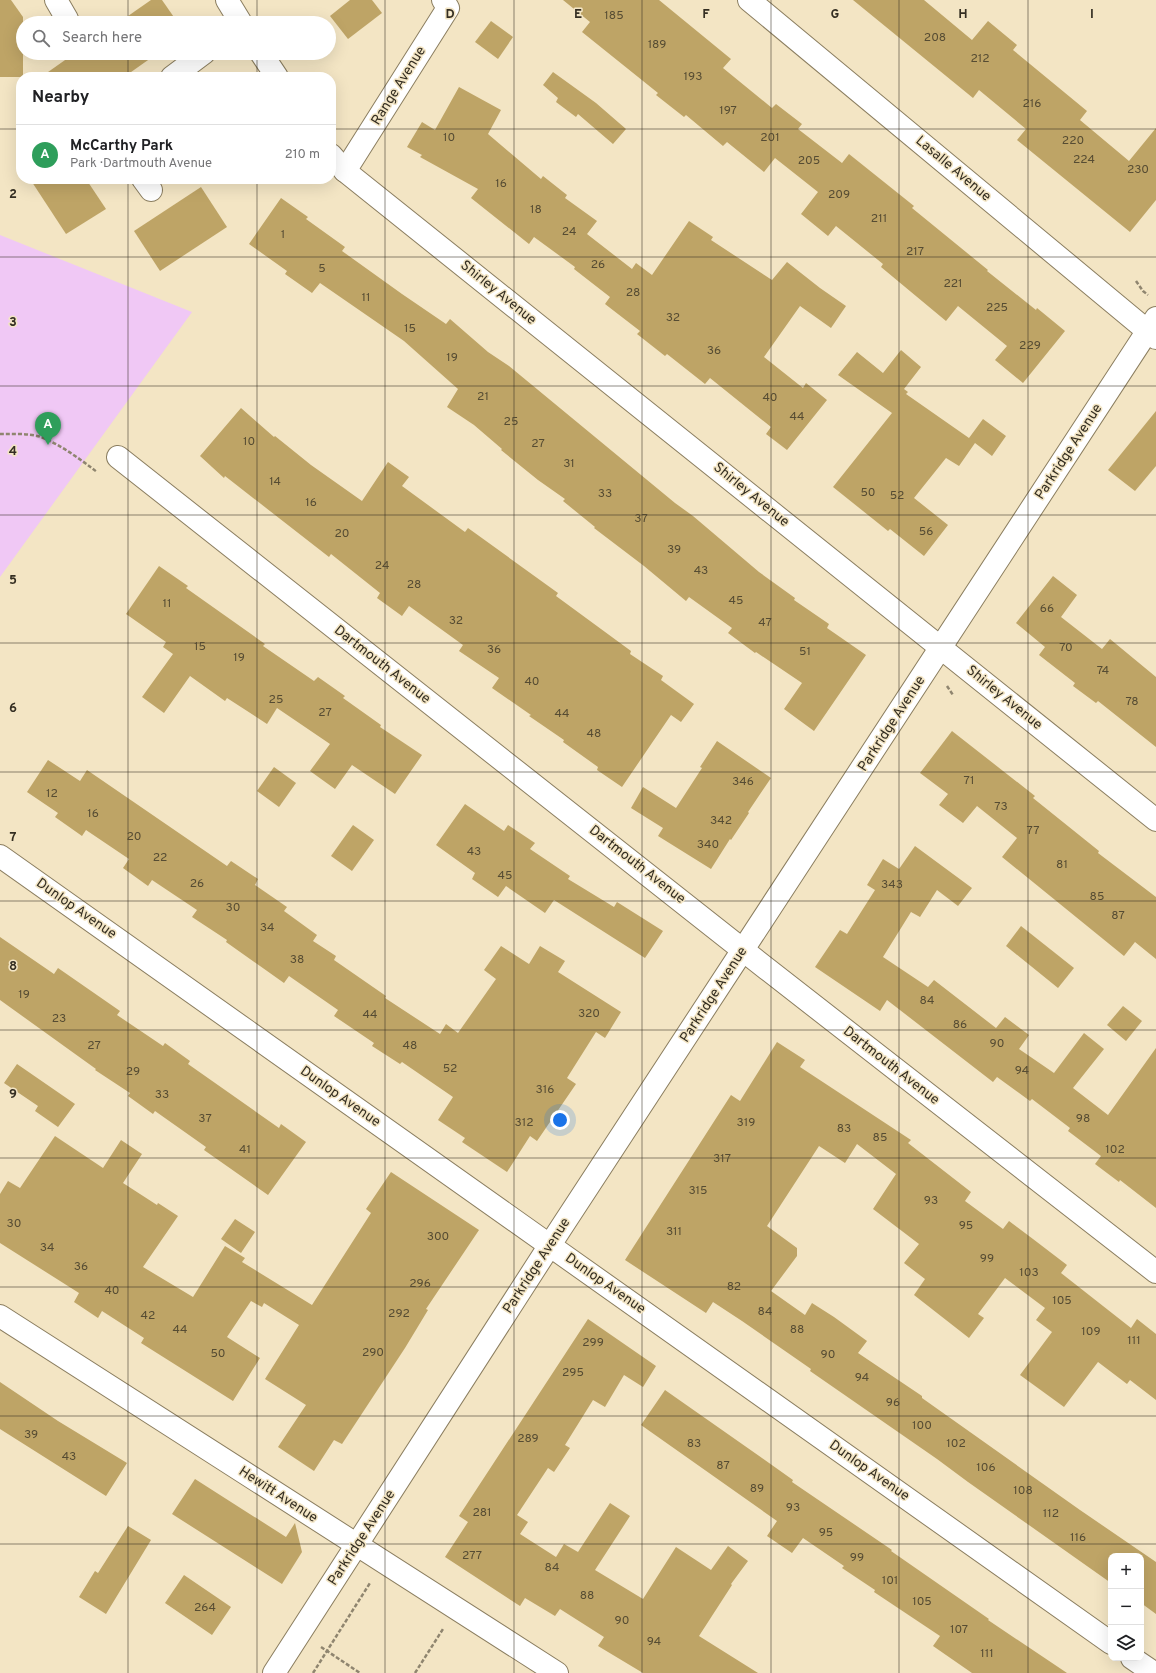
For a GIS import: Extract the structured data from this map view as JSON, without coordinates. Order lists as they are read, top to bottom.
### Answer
{
  "streets": {
    "street": [
      "Range Avenue",
      "Lasalle Avenue",
      "Shirley Avenue",
      "Parkridge Avenue",
      "Dartmouth Avenue",
      "Dunlop Avenue",
      "Hewitt Avenue"
    ]
  },
  "crossings": [
    ["Range Avenue", "Shirley Avenue"],
    ["Lasalle Avenue", "Parkridge Avenue"],
    ["Shirley Avenue", "Parkridge Avenue"],
    ["Parkridge Avenue", "Dartmouth Avenue"],
    ["Parkridge Avenue", "Dunlop Avenue"],
    ["Parkridge Avenue", "Hewitt Avenue"]
  ],
  "house_numbers": [
    "185",
    "208",
    "189",
    "212",
    "193",
    "216",
    "197",
    "10",
    "201",
    "220",
    "224",
    "205",
    "230",
    "16",
    "209",
    "18",
    "211",
    "24",
    "1",
    "217",
    "26",
    "5",
    "221",
    "28",
    "11",
    "225",
    "32",
    "15",
    "229",
    "36",
    "19",
    "21",
    "40",
    "44",
    "25",
    "10",
    "27",
    "31",
    "14",
    "50",
    "33",
    "52",
    "16",
    "37",
    "56",
    "20",
    "39",
    "24",
    "43",
    "28",
    "45",
    "11",
    "66",
    "32",
    "47",
    "15",
    "70",
    "36",
    "51",
    "19",
    "74",
    "40",
    "25",
    "78",
    "27",
    "44",
    "48",
    "71",
    "346",
    "12",
    "73",
    "16",
    "342",
    "77",
    "20",
    "340",
    "43",
    "22",
    "81",
    "45",
    "26",
    "343",
    "85",
    "30",
    "87",
    "34",
    "38",
    "19",
    "84",
    "320",
    "44",
    "23",
    "86",
    "90",
    "27",
    "48",
    "52",
    "94",
    "29",
    "316",
    "33",
    "37",
    "98",
    "312",
    "319",
    "83",
    "85",
    "41",
    "102",
    "317",
    "315",
    "93",
    "30",
    "95",
    "311",
    "300",
    "34",
    "99",
    "36",
    "103",
    "296",
    "82",
    "40",
    "105",
    "84",
    "292",
    "42",
    "44",
    "88",
    "109",
    "111",
    "299",
    "290",
    "50",
    "90",
    "295",
    "94",
    "96",
    "100",
    "39",
    "289",
    "83",
    "102",
    "43",
    "87",
    "106",
    "89",
    "108",
    "93",
    "281",
    "112",
    "95",
    "116",
    "277",
    "99",
    "84",
    "101",
    "88",
    "105",
    "264",
    "90",
    "107",
    "94",
    "111"
  ],
  "page": {
    "search": "Search here",
    "heading": "Nearby",
    "list": [
      {
        "mark": "A",
        "name": "McCarthy Park",
        "note": "Park · Dartmouth Avenue",
        "value": "210 m"
      }
    ],
    "pins": "A",
    "map_buttons": ["+", "−"]
  },
  "grid": {
    "columns": [
      "D",
      "E",
      "F",
      "G",
      "H",
      "I"
    ],
    "rows": [
      "2",
      "3",
      "4",
      "5",
      "6",
      "7",
      "8",
      "9"
    ]
  }
}
